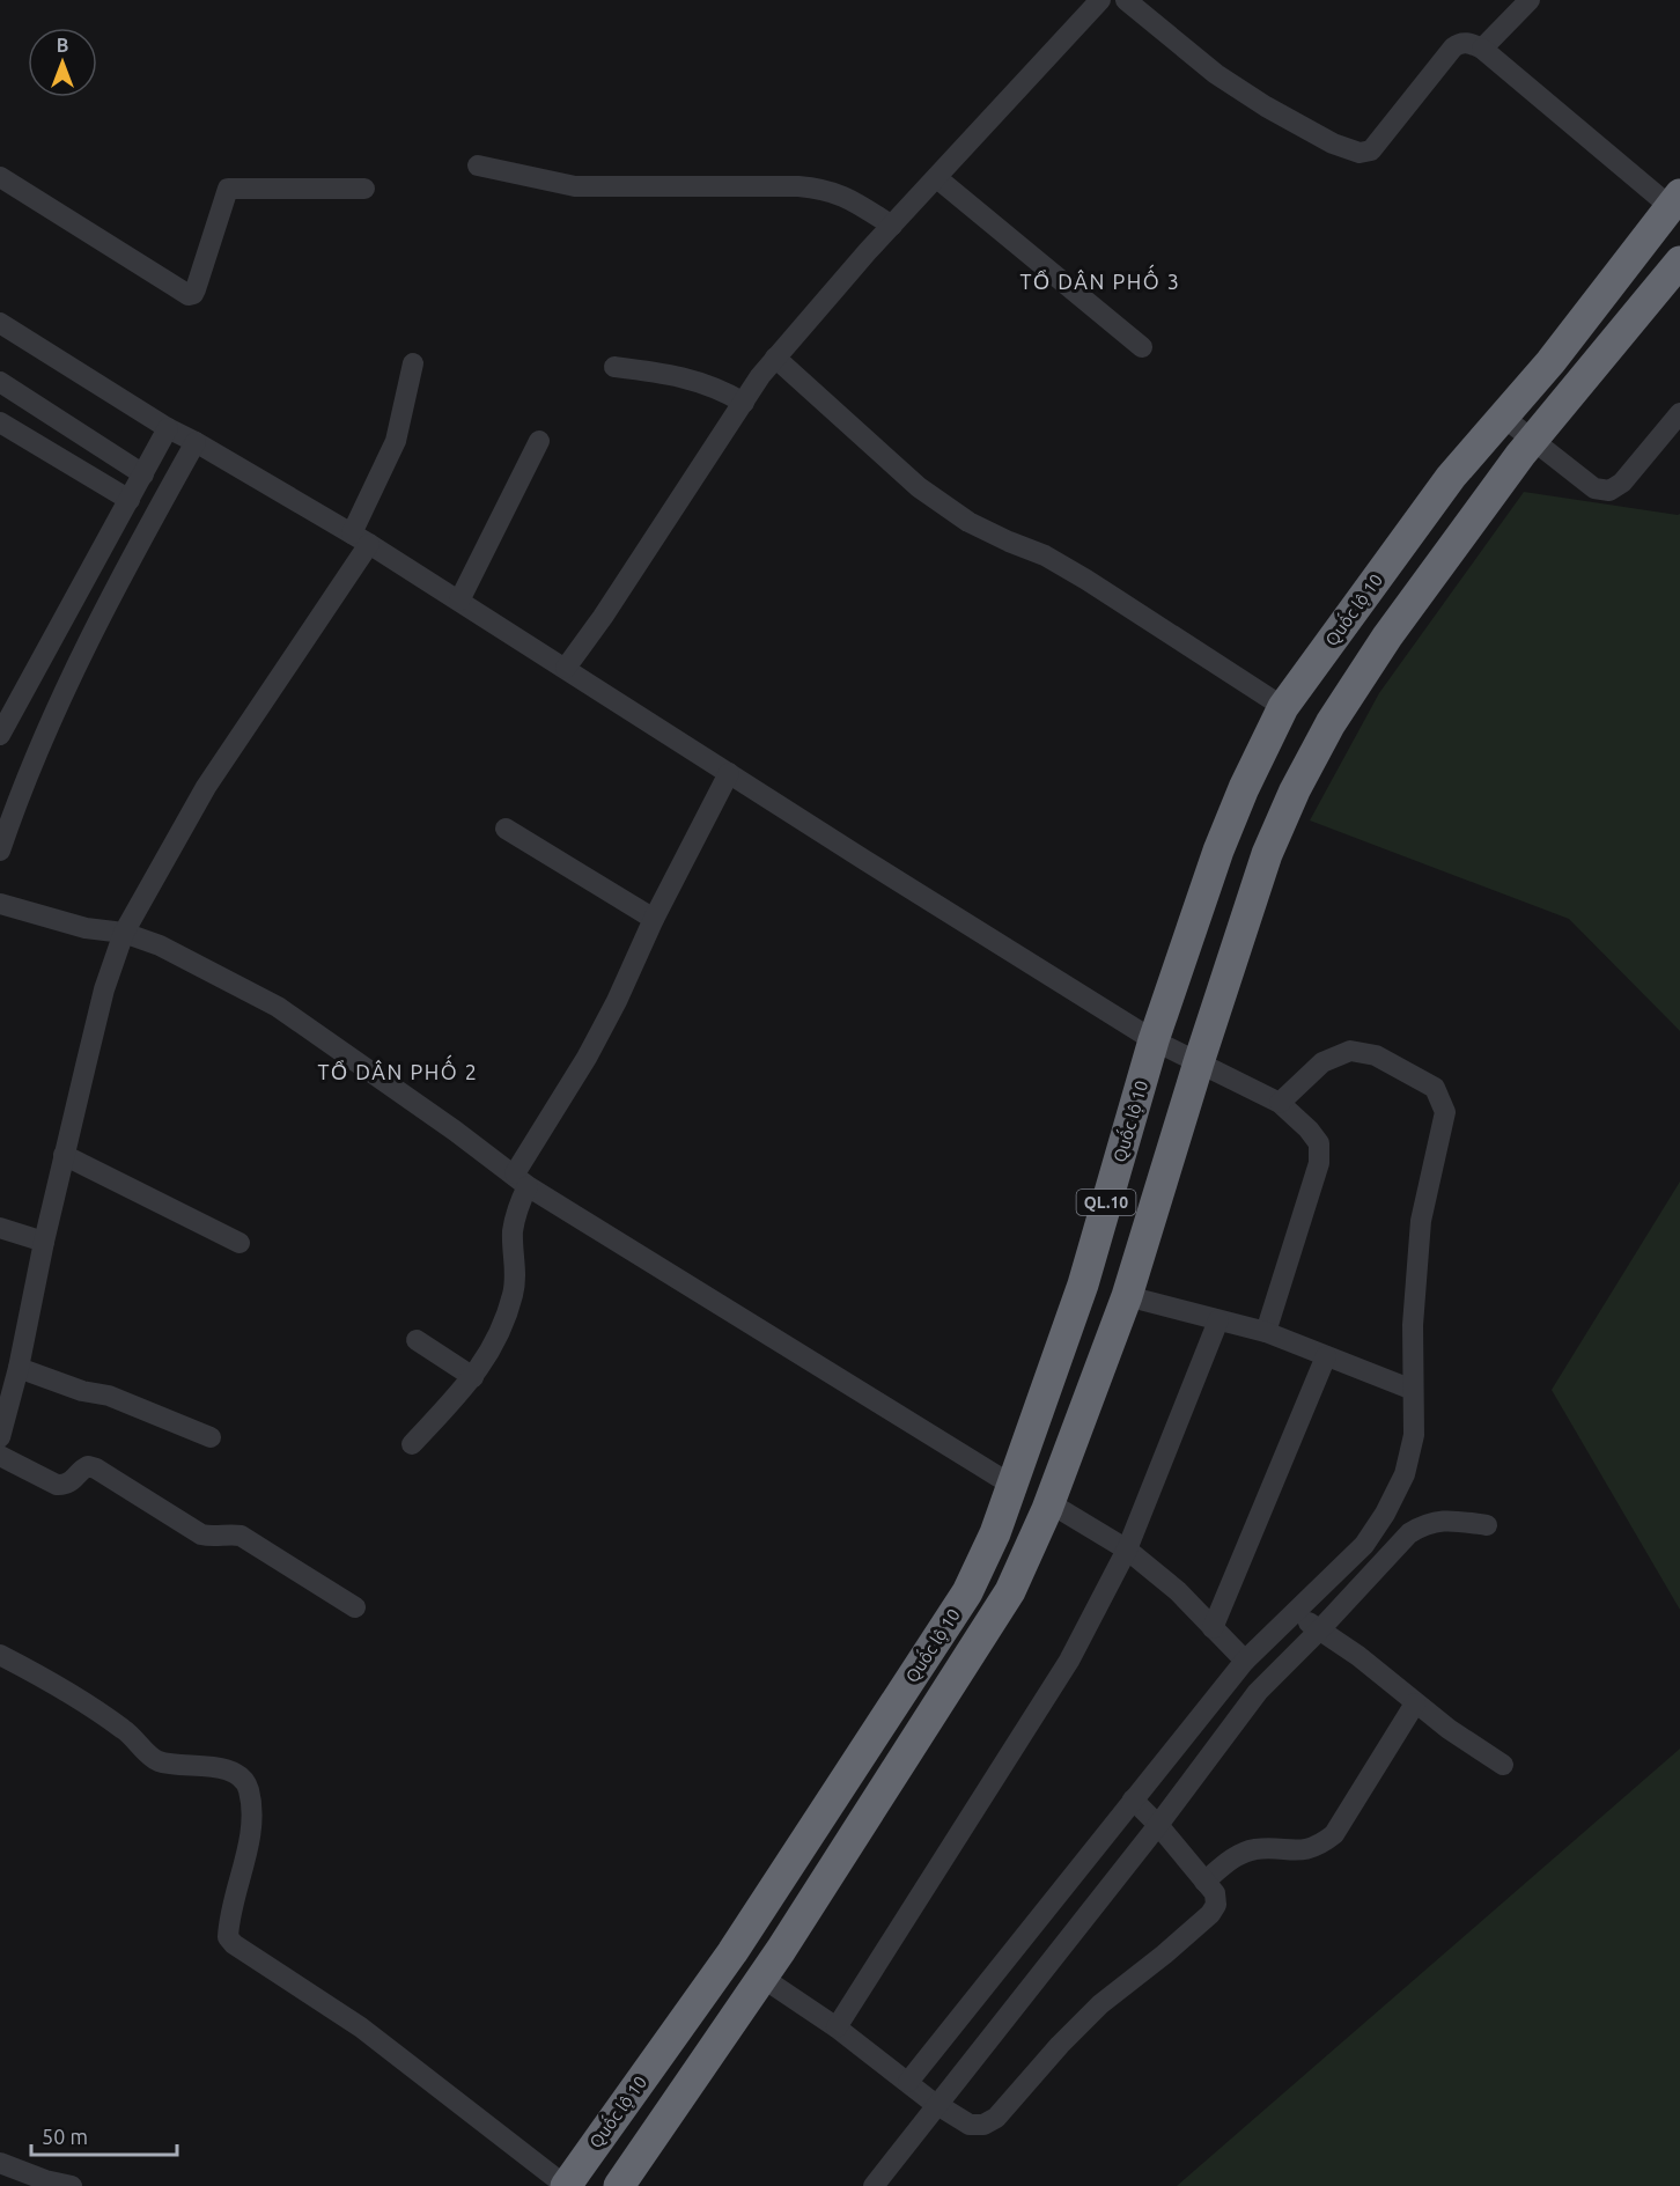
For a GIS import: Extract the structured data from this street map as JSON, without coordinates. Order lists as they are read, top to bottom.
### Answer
{
  "streets": {
    "highway": ["Quốc lộ 10", "QL.10"]
  },
  "districts": ["TỔ DÂN PHỐ 3", "TỔ DÂN PHỐ 2"],
  "scale_bar": "50 m",
  "north": "top"
}
